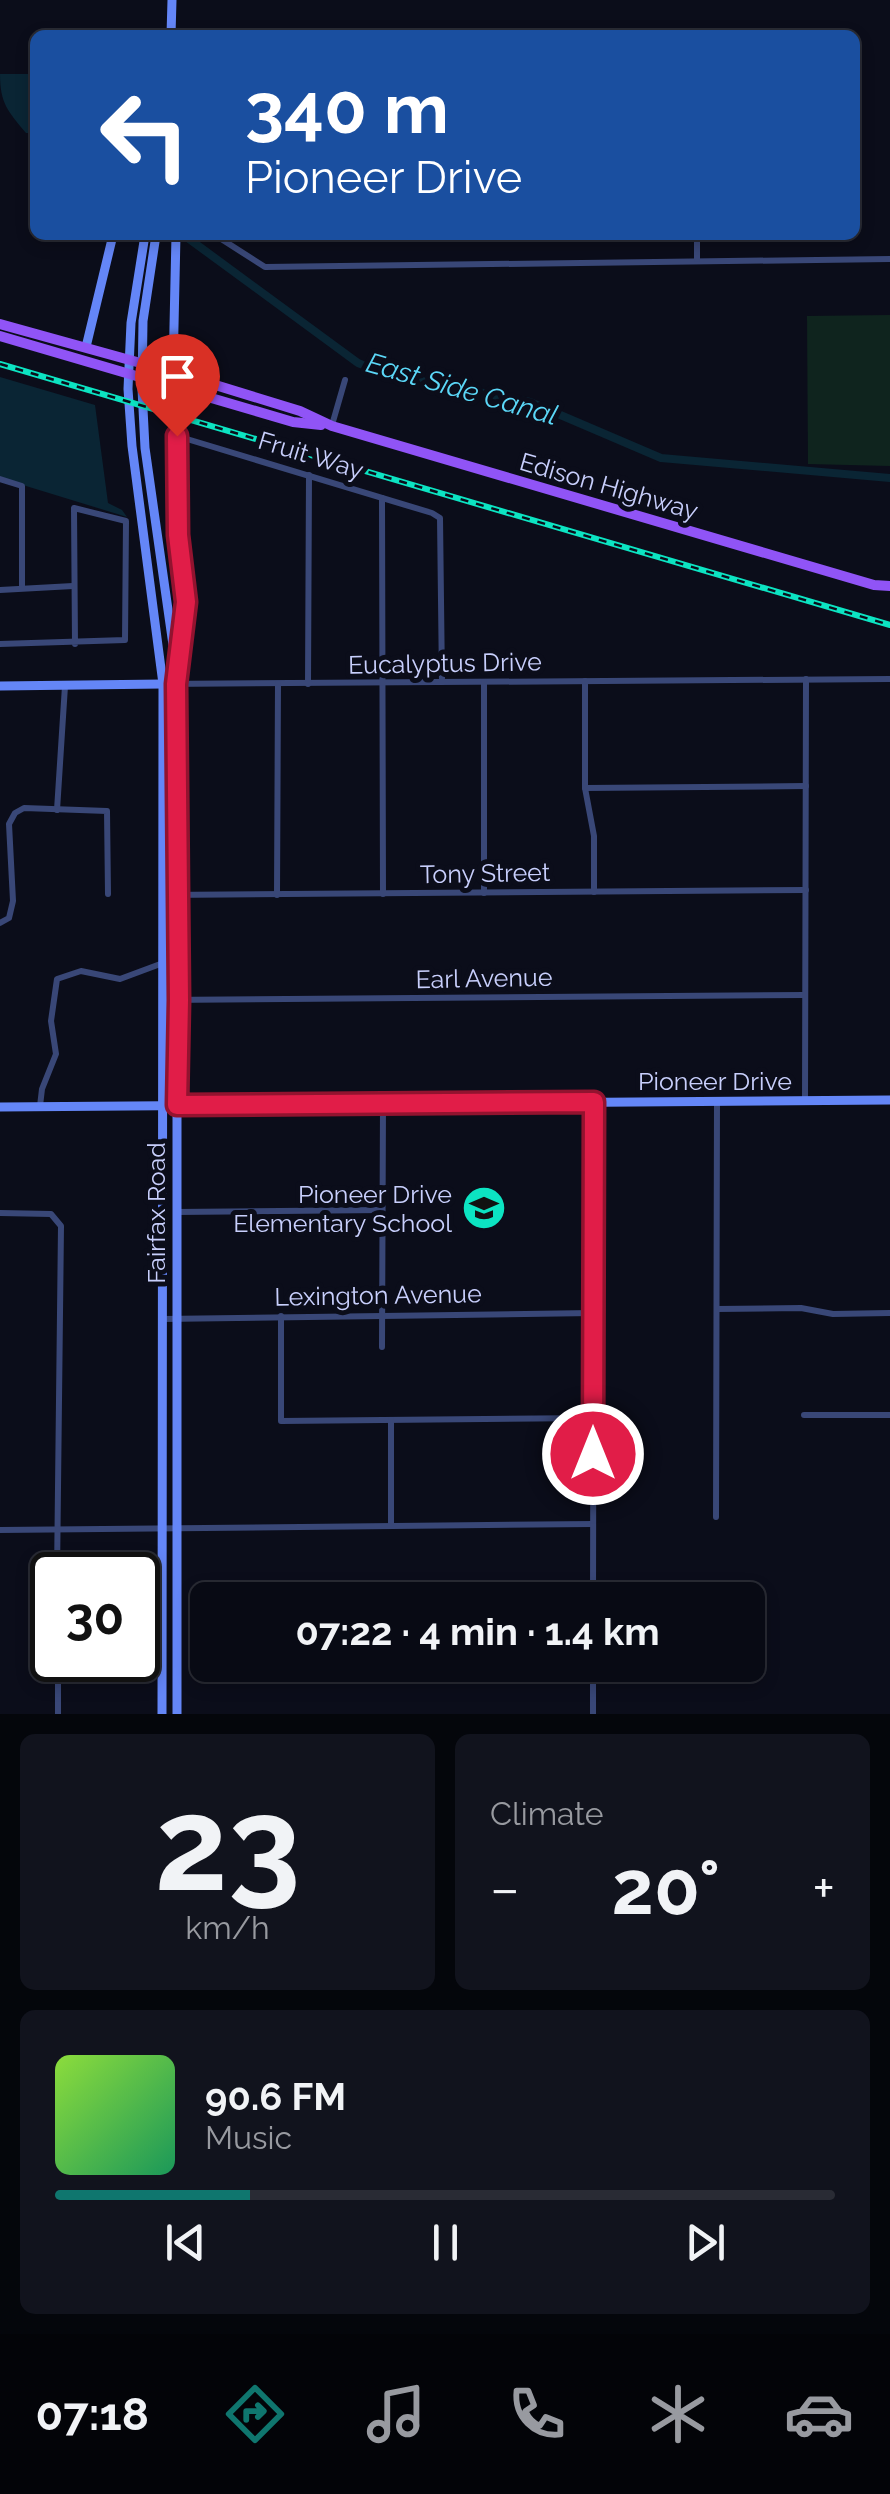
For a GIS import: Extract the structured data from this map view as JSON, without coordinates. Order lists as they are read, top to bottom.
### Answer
{
  "streets": {
    "main road": [
      "Edison Highway",
      "Eucalyptus Drive",
      "Pioneer Drive",
      "Fairfax Road"
    ],
    "street": [
      "Fruit Way",
      "Tony Street",
      "Earl Avenue",
      "Lexington Avenue"
    ]
  },
  "crossings": [
    ["Fruit Way", "Eucalyptus Drive"],
    ["Fruit Way", "Fairfax Road"],
    ["Eucalyptus Drive", "Fairfax Road"],
    ["Tony Street", "Fairfax Road"],
    ["Earl Avenue", "Fairfax Road"],
    ["Pioneer Drive", "Fairfax Road"],
    ["Fairfax Road", "Lexington Avenue"]
  ],
  "water": ["East Side Canal"],
  "places": {
    "school or university": ["Pioneer Drive Elementary School"]
  },
  "page": {
    "turn": ["340 m", "Pioneer Drive"],
    "limit": "30",
    "trip": "07:22 · 4 min · 1.4 km",
    "tile": [
      ["23", "km/h"],
      "Climate"
    ],
    "heat": ["−", "20°", "+"],
    "song": ["90.6 FM", "Music"],
    "tabs": "07:18"
  }
}
